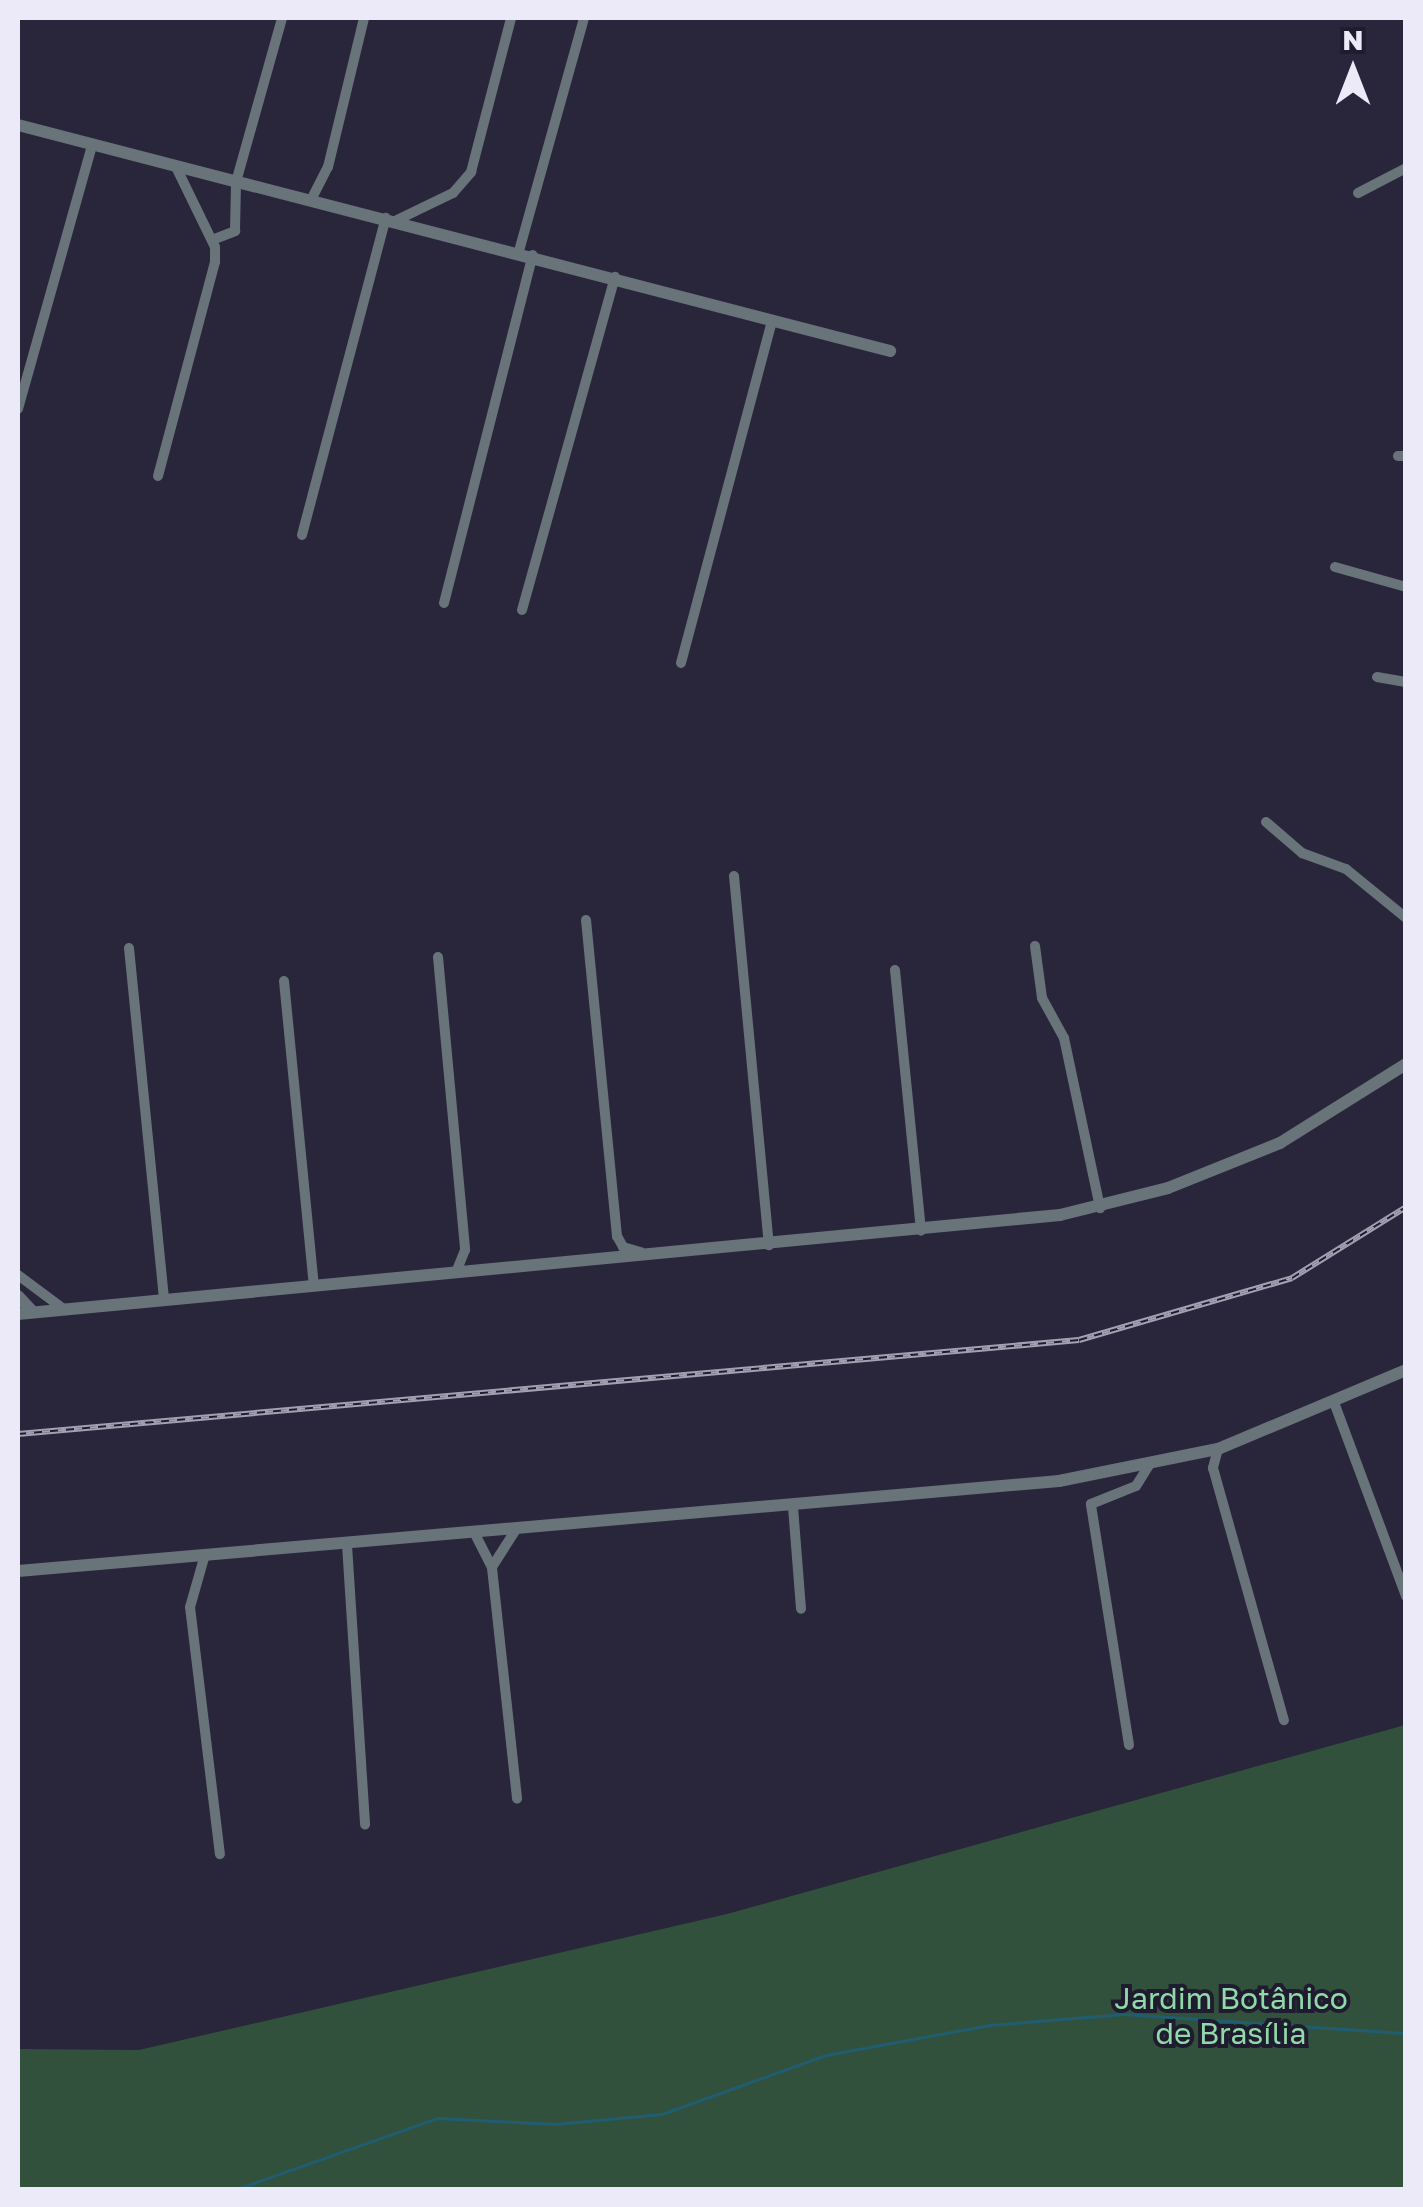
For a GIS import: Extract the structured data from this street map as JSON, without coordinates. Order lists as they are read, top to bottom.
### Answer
{
  "parks": ["Jardim Botânico de Brasília"],
  "north": "top"
}
